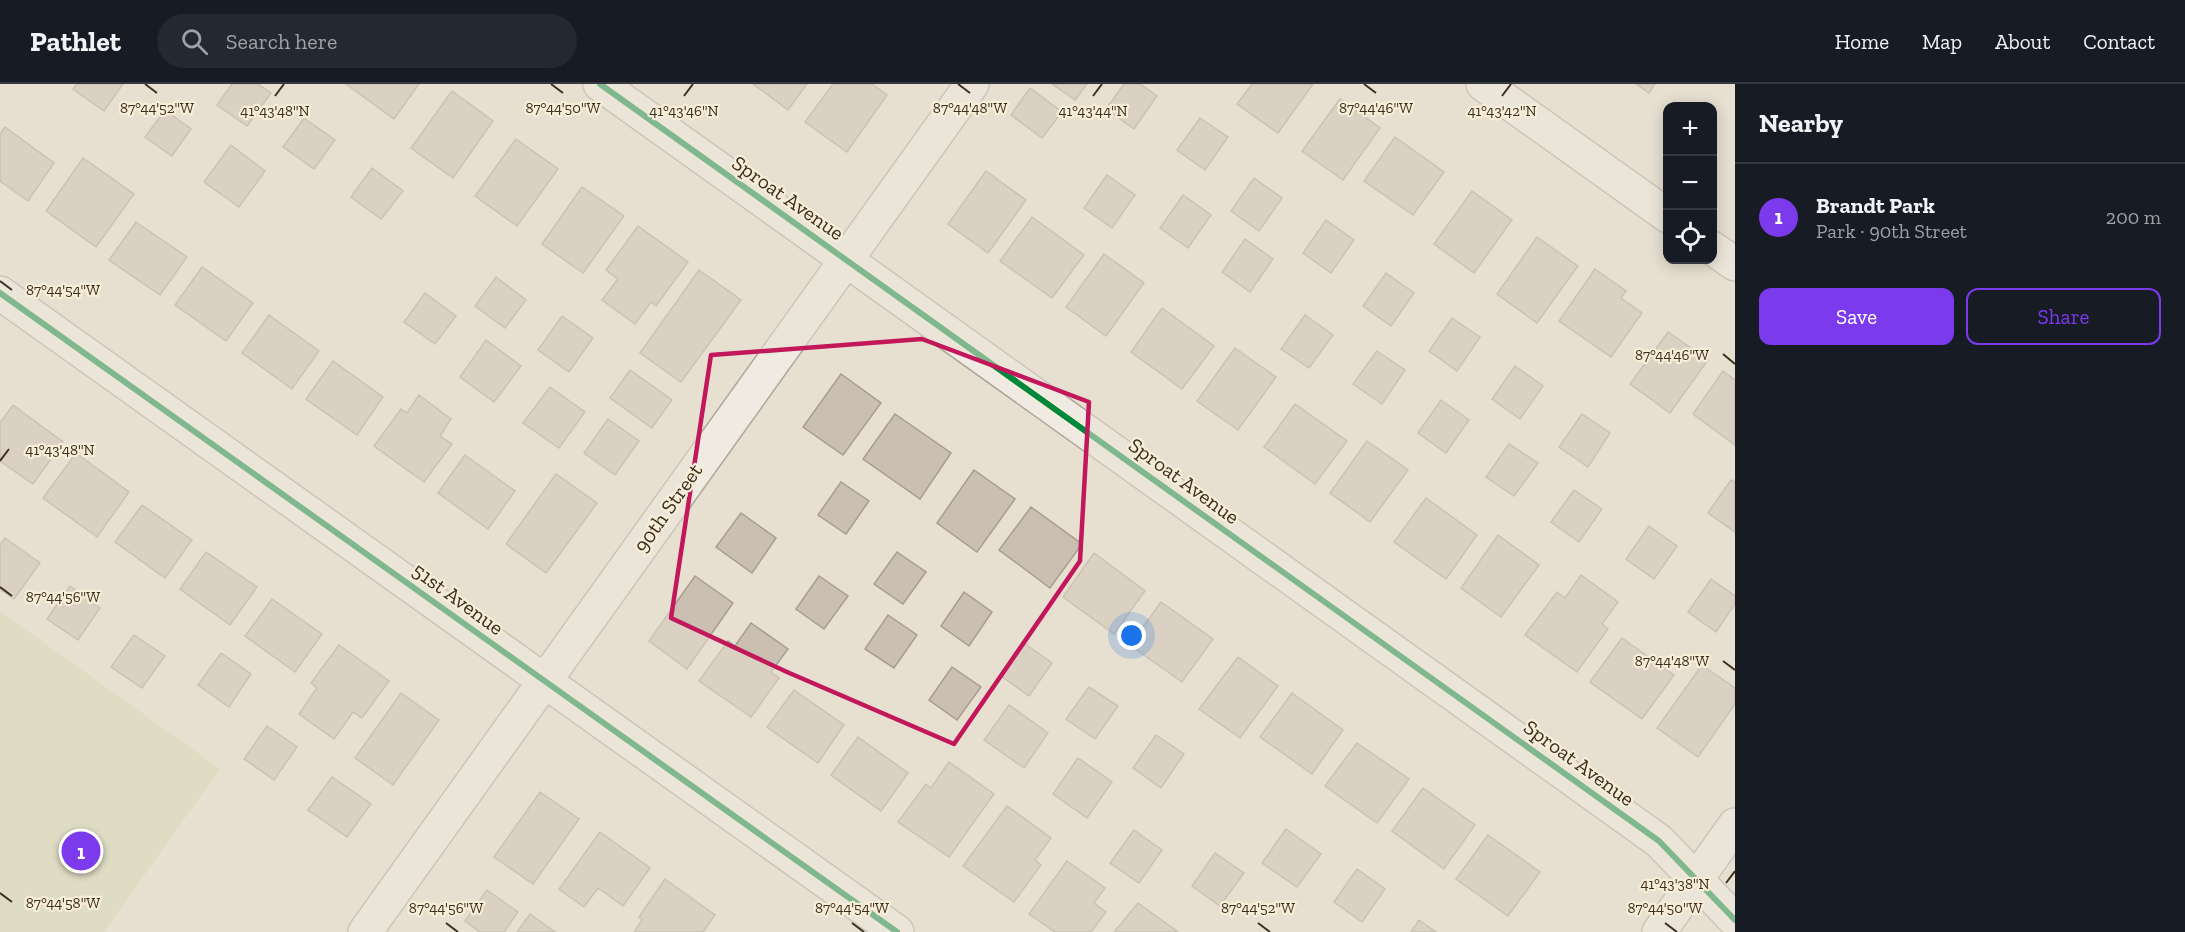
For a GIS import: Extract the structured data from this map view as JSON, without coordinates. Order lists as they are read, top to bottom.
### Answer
{
  "streets": {
    "street": ["Sproat Avenue", "90th Street", "51st Avenue"]
  },
  "crossings": [
    ["Sproat Avenue", "90th Street"],
    ["90th Street", "51st Avenue"]
  ],
  "page": {
    "header": "Pathlet",
    "search": "Search here",
    "nav": [
      "Home",
      "Map",
      "About",
      "Contact"
    ],
    "heading": "Nearby",
    "map_buttons": ["+", "−"],
    "list": [
      {
        "mark": "1",
        "name": "Brandt Park",
        "note": "Park · 90th Street",
        "value": "200 m"
      }
    ],
    "buttons": ["Save", "Share"],
    "pins": "1"
  },
  "coordinates": [
    "87°44'52\"W",
    "87°44'50\"W",
    "87°44'48\"W",
    "87°44'46\"W",
    "41°43'48\"N",
    "41°43'46\"N",
    "41°43'44\"N",
    "41°43'42\"N",
    "87°44'54\"W",
    "87°44'56\"W",
    "41°43'38\"N",
    "87°44'58\"W"
  ]
}
